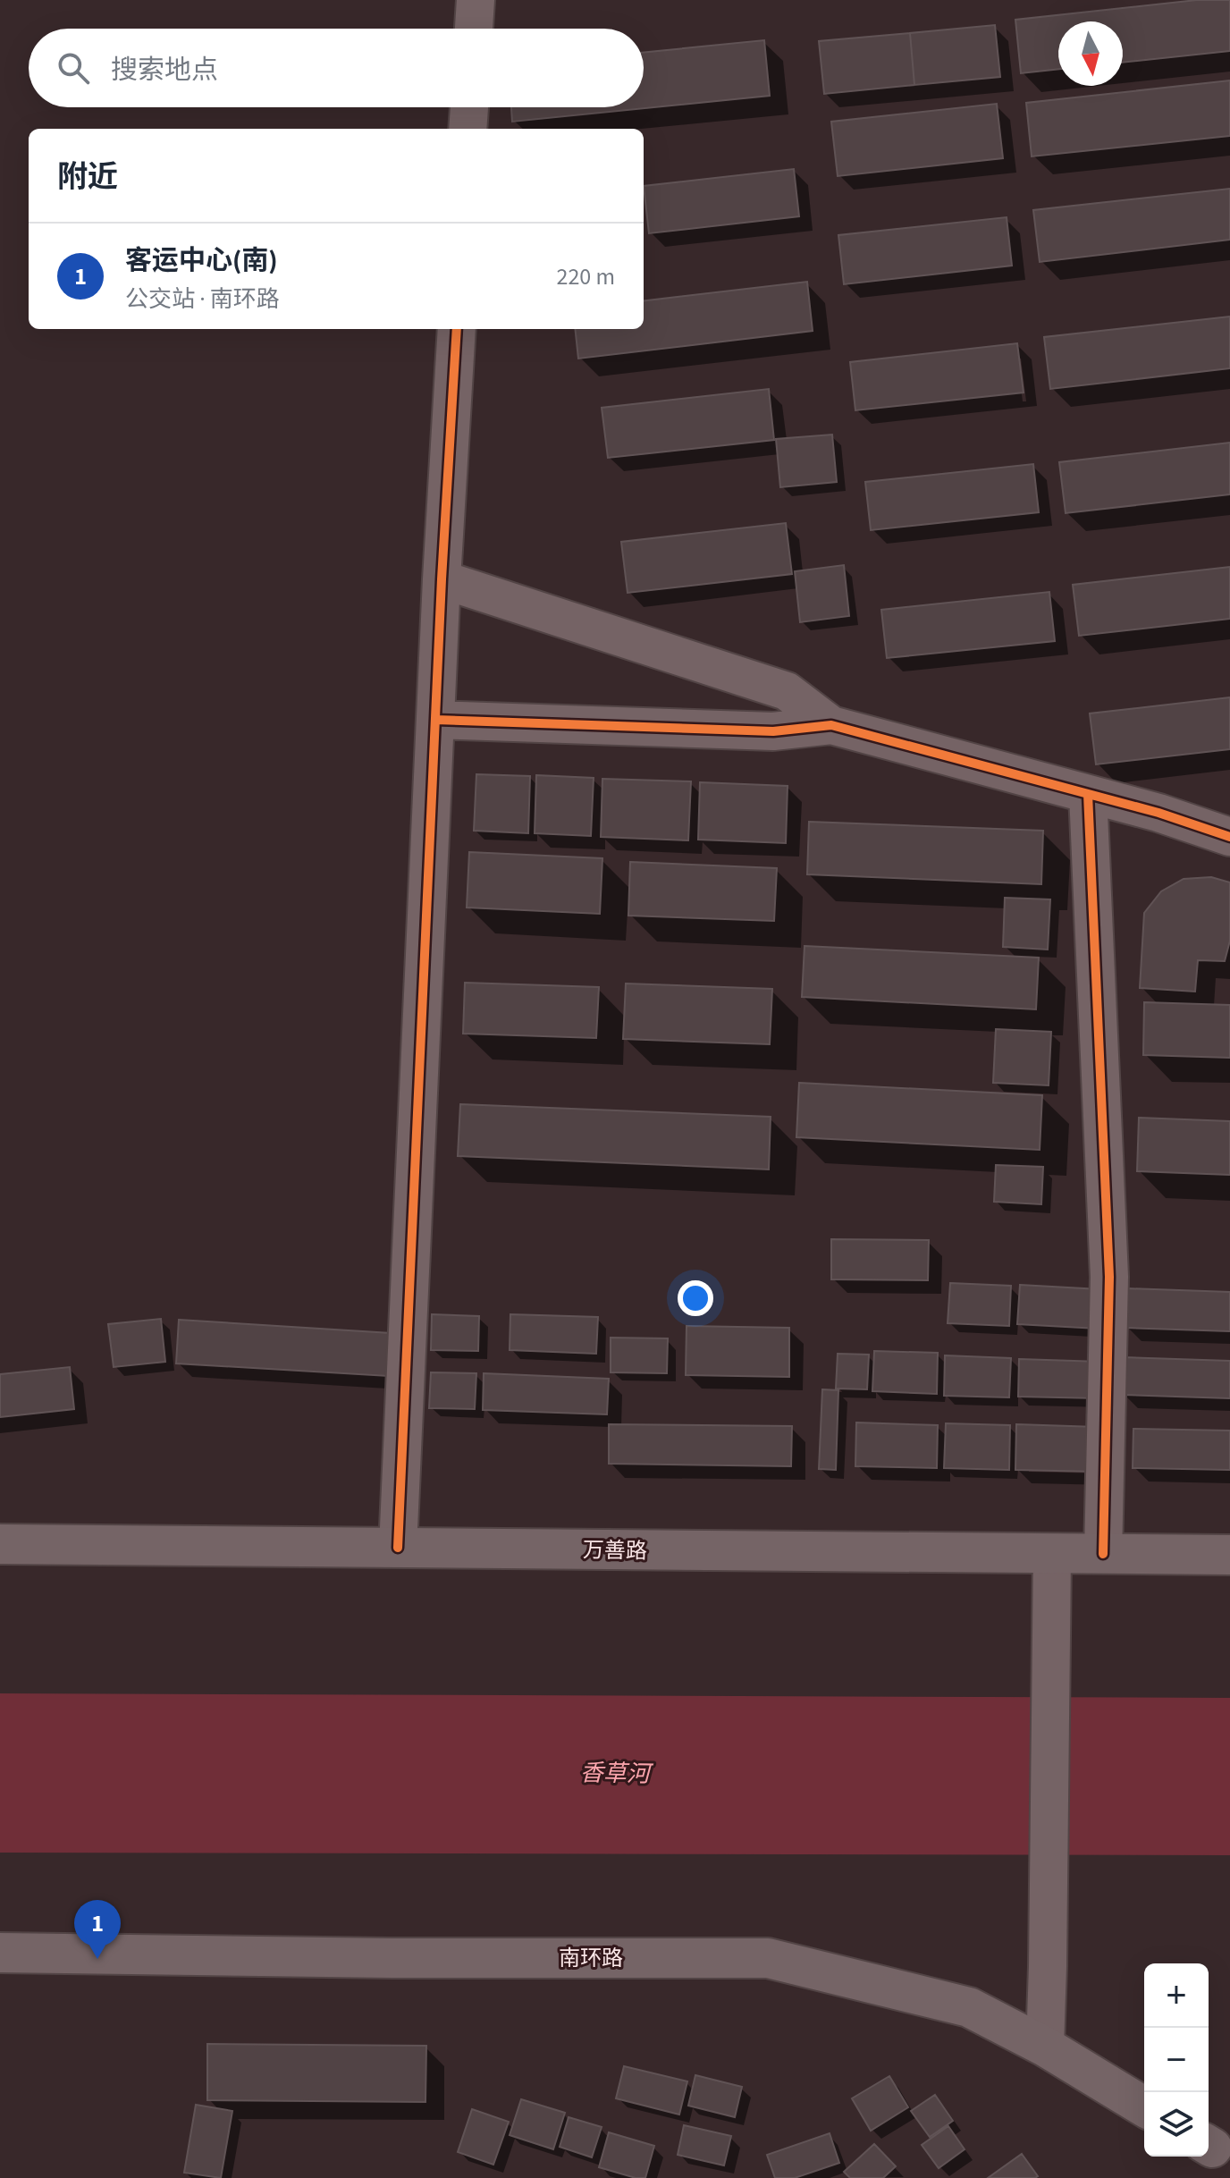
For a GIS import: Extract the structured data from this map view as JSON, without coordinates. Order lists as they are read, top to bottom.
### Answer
{
  "streets": {
    "main road": ["万善路", "南环路"]
  },
  "water": ["香草河"],
  "north": "bottom",
  "page": {
    "search": "搜索地点",
    "heading": "附近",
    "list": [
      {
        "mark": "1",
        "name": "客运中心(南)",
        "note": "公交站 · 南环路",
        "value": "220 m"
      }
    ],
    "pins": "1",
    "map_buttons": ["+", "−"]
  }
}
